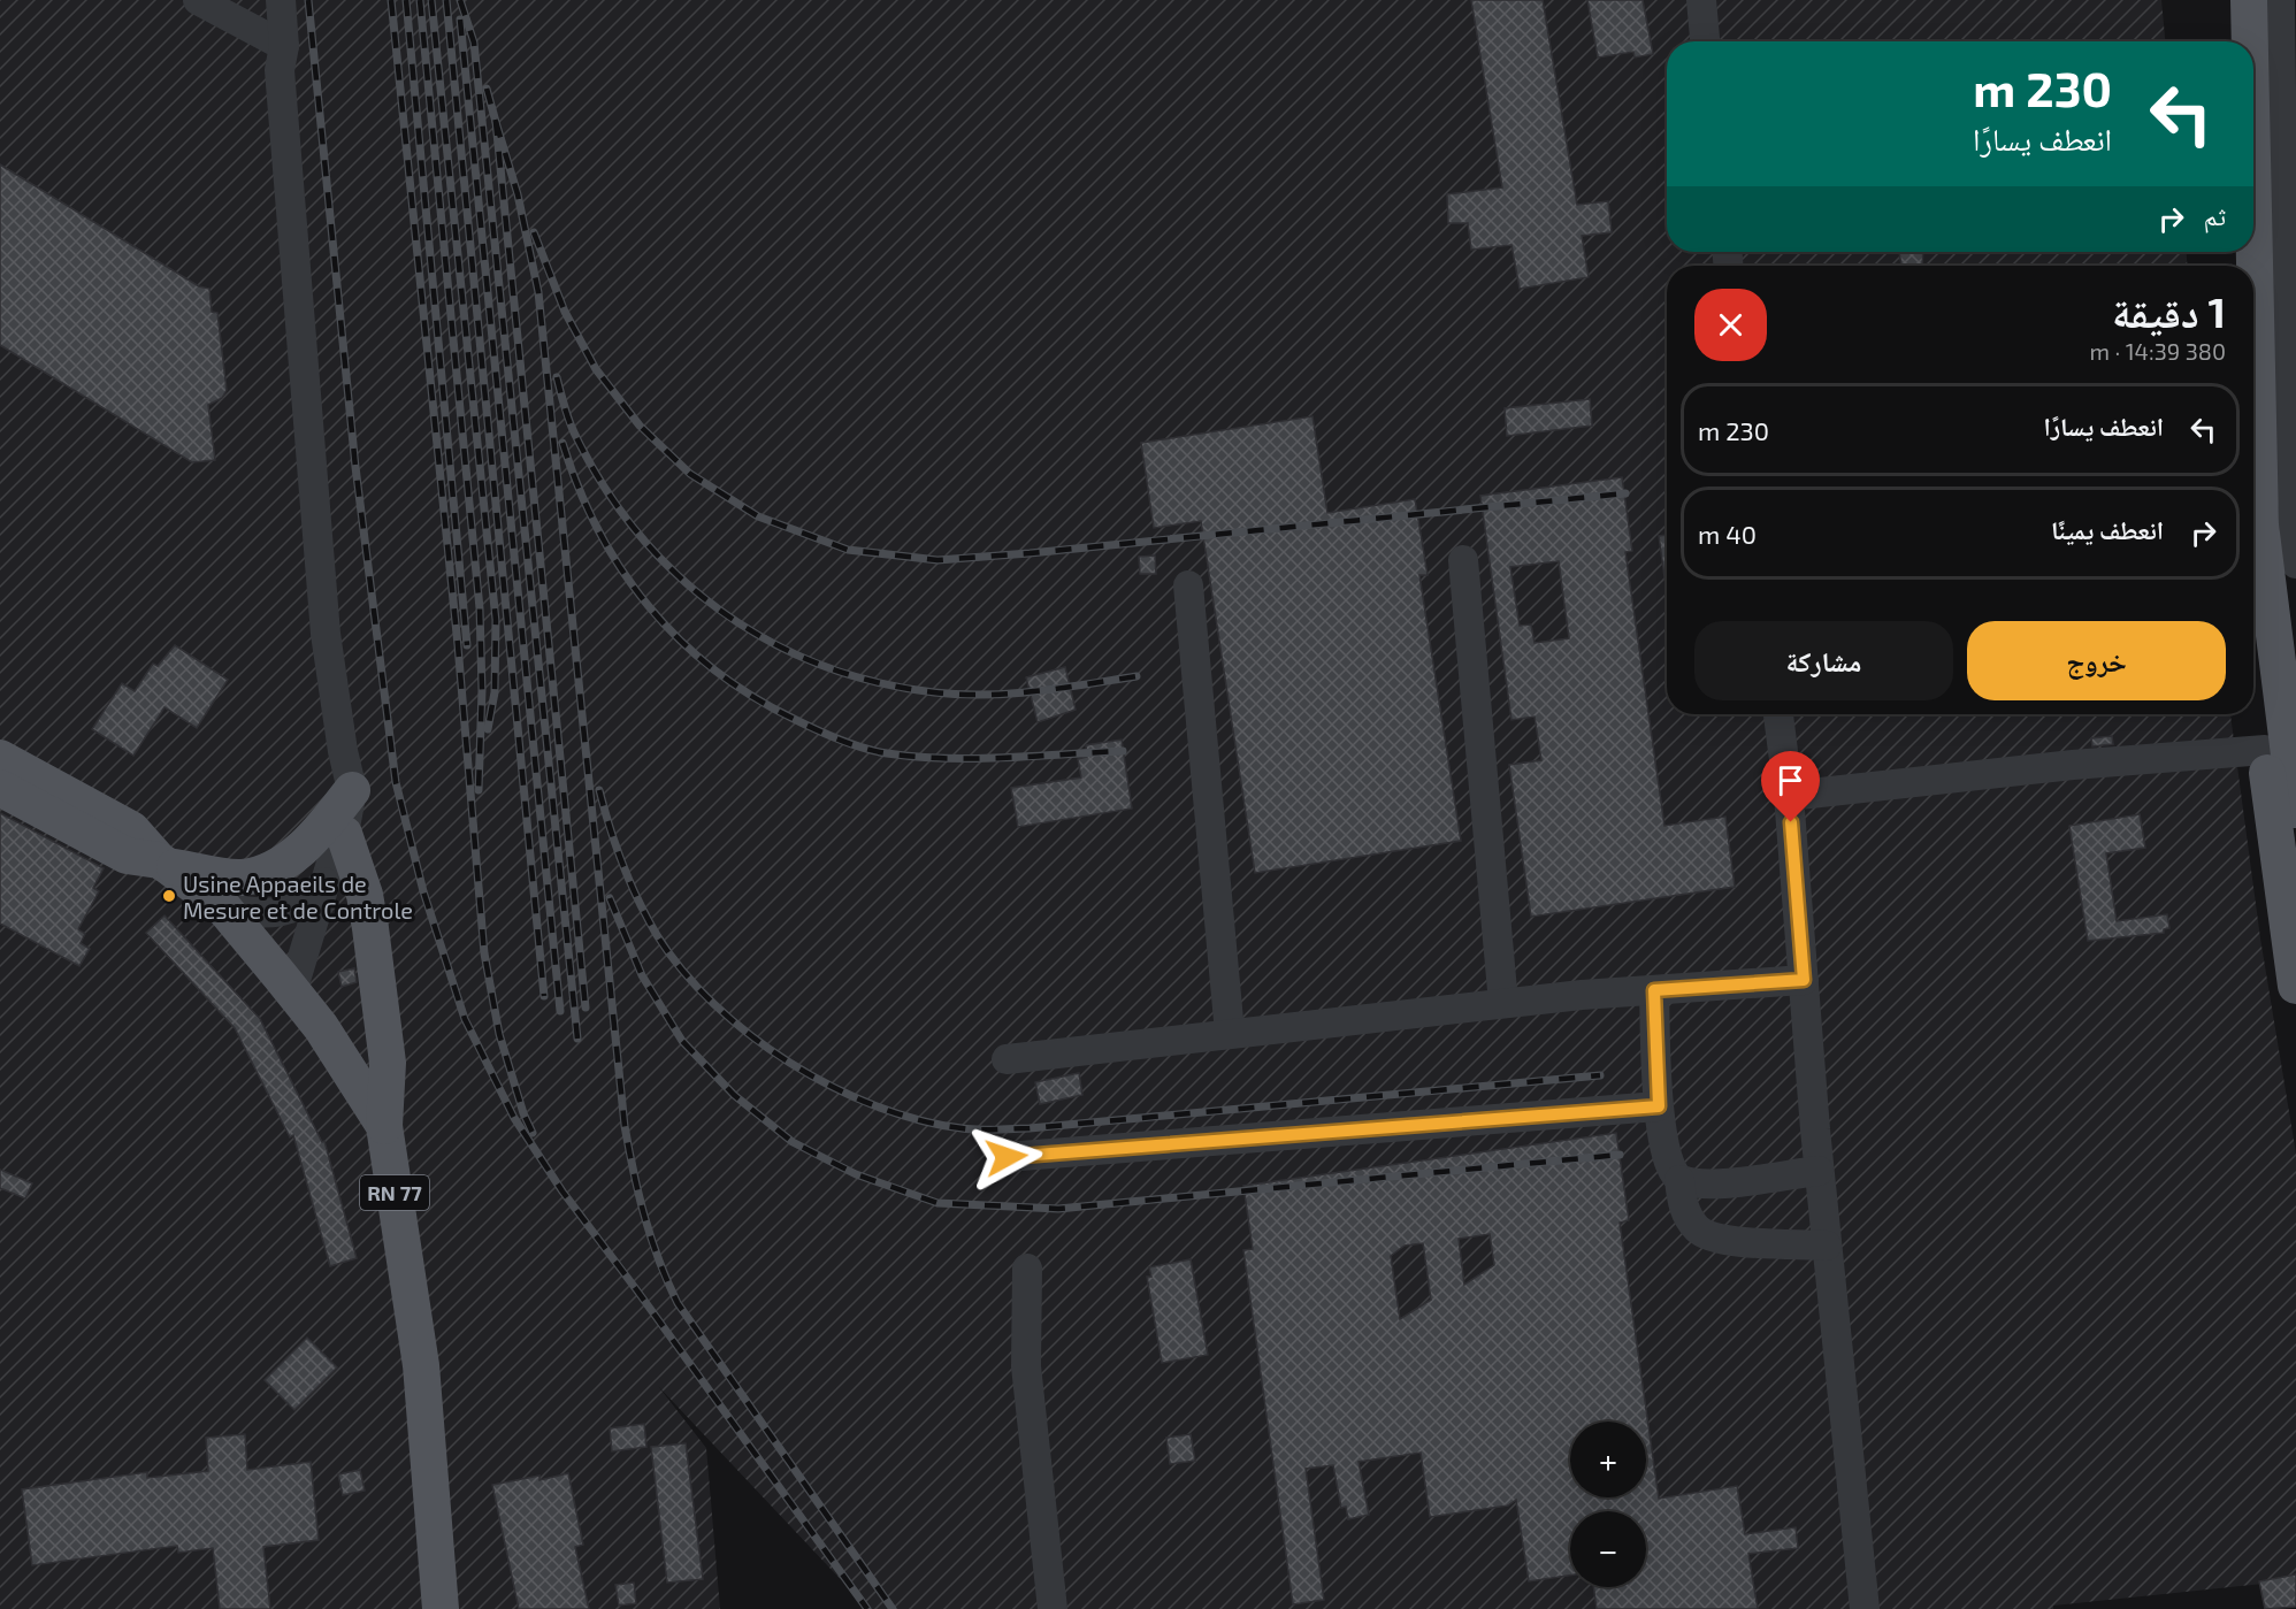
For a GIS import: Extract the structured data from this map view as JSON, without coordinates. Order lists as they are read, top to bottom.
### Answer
{
  "streets": {
    "main road": ["RN 77"]
  },
  "places": ["Usine Appaeils de Mesure et de Controle"],
  "page": {
    "turn": ["230 m", "انعطف يسارًا"],
    "then": "ثم",
    "heading": ["1 دقيقة", "380 m · 14:39"],
    "list": [
      {
        "name": "انعطف يسارًا",
        "value": "230 m"
      },
      {
        "name": "انعطف يمينًا",
        "value": "40 m"
      }
    ],
    "buttons": ["خروج", "مشاركة"],
    "map_buttons": ["+", "−"]
  }
}
